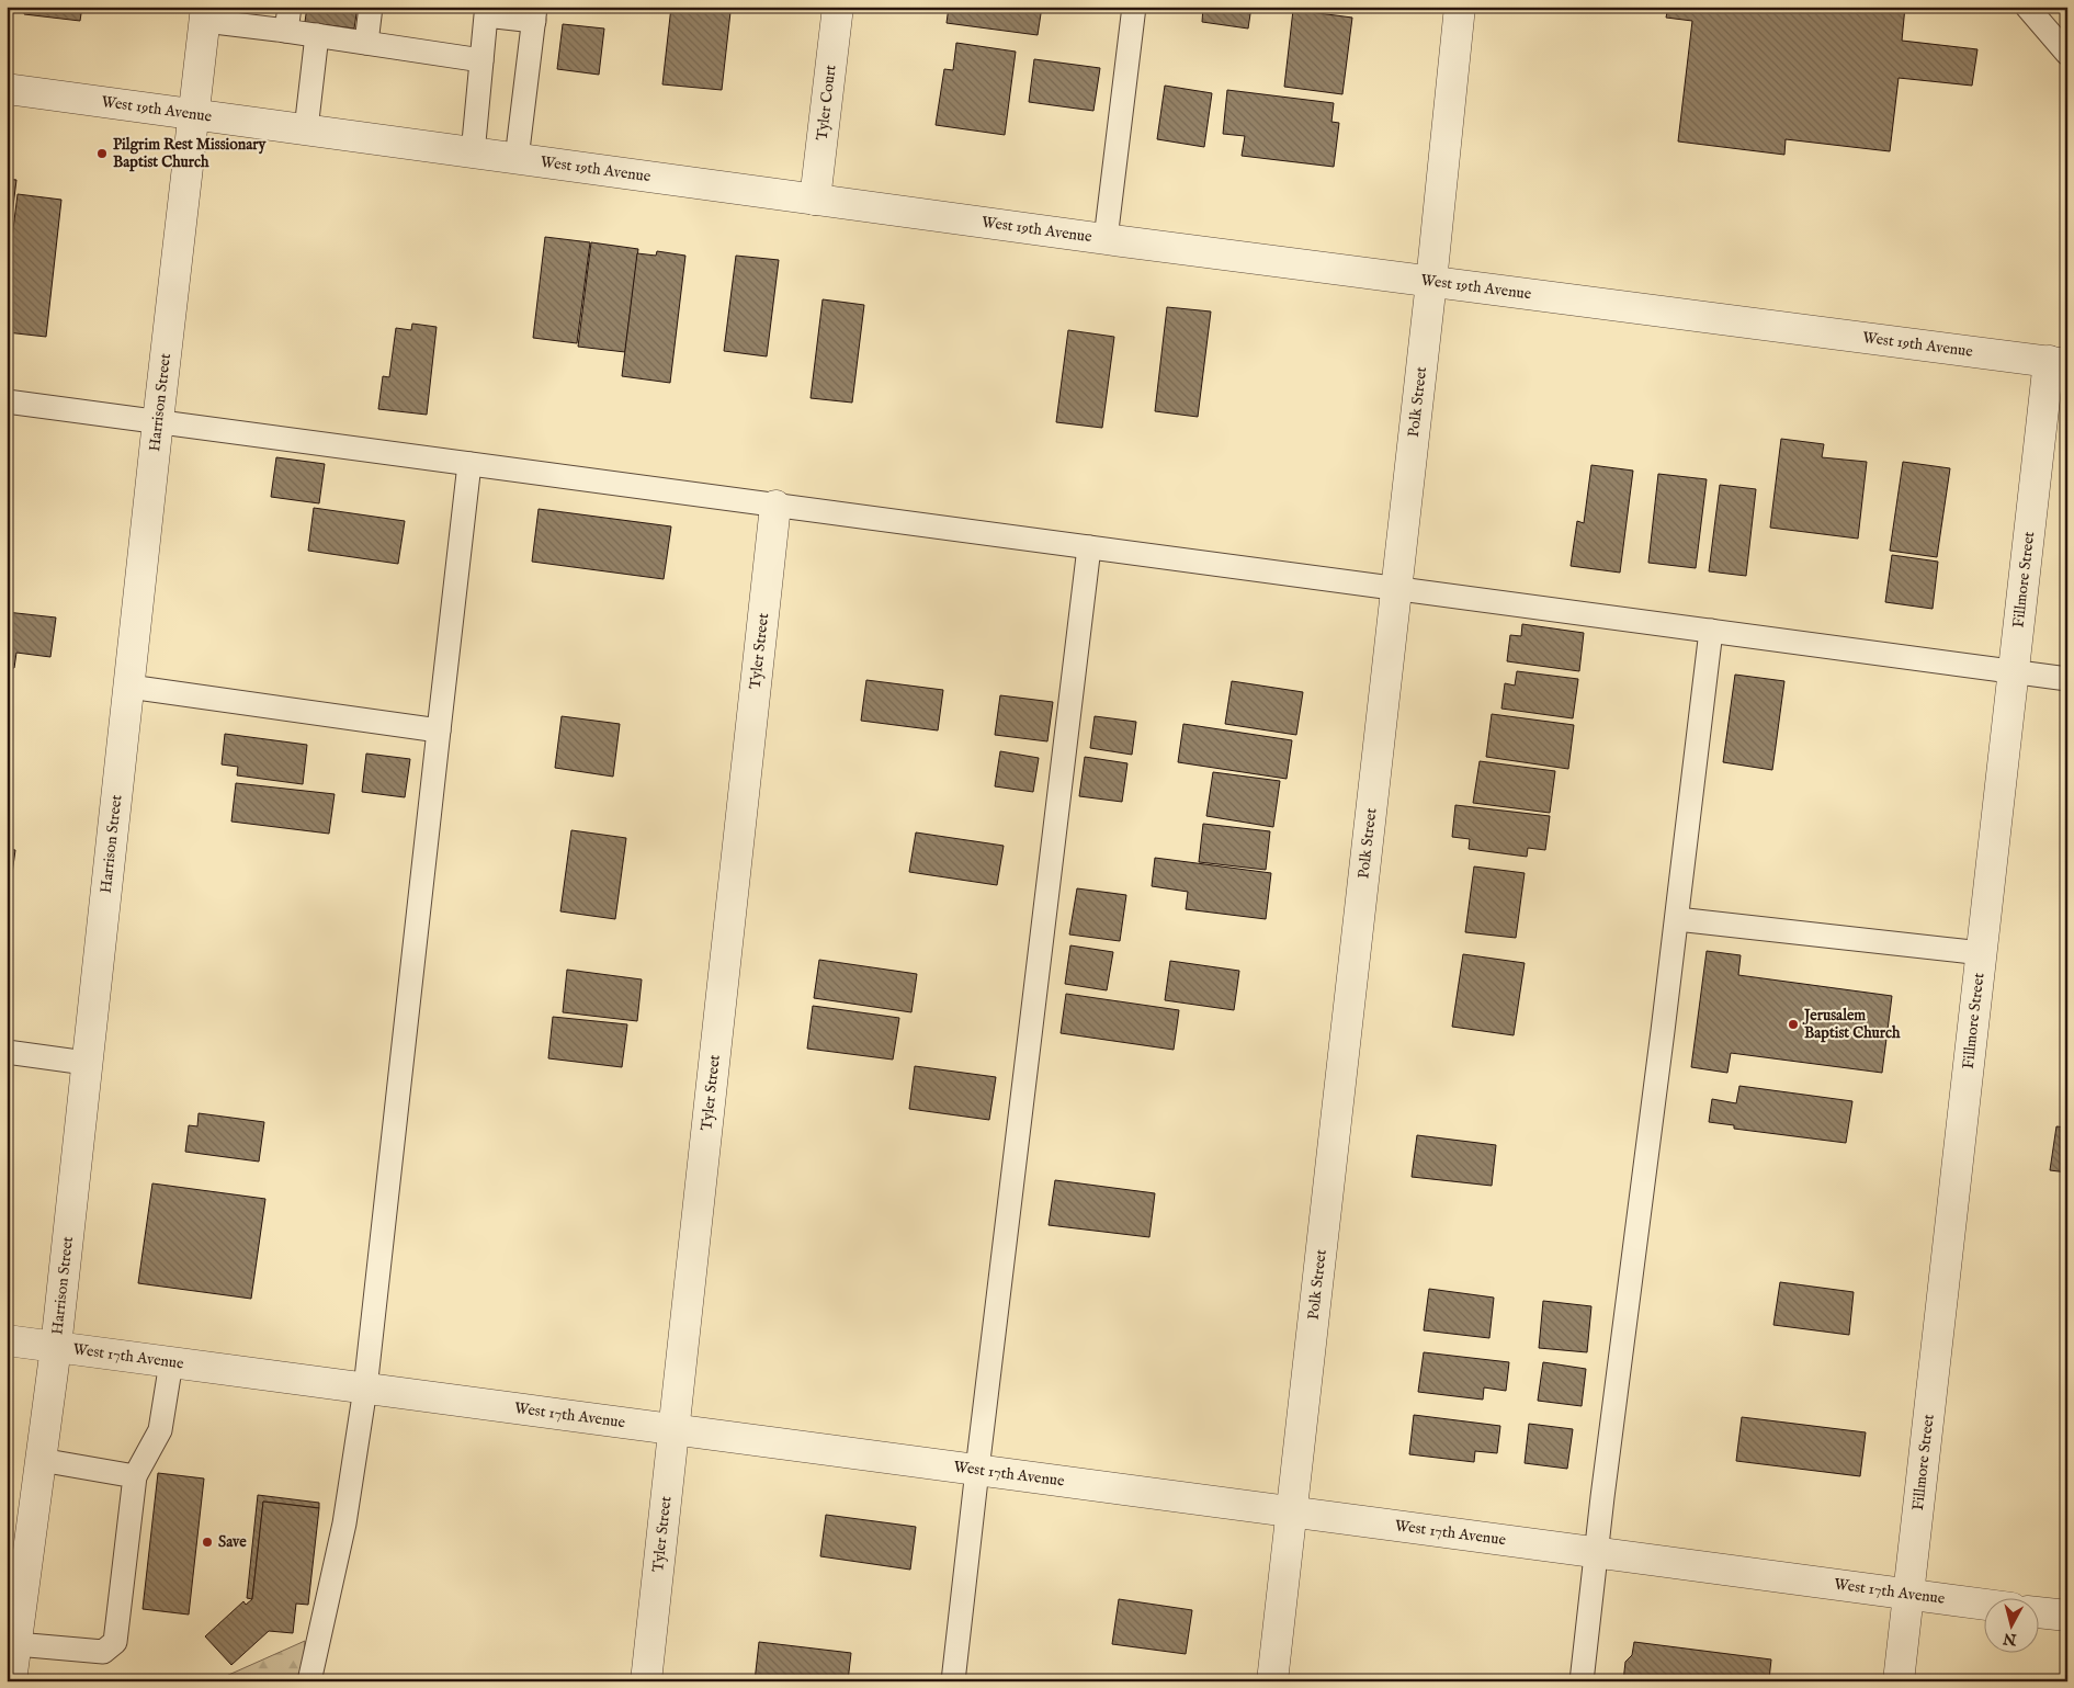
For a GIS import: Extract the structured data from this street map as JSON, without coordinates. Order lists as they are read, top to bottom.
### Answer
{
  "streets": {
    "street": [
      "Tyler Court",
      "West 19th Avenue",
      "Harrison Street",
      "Polk Street",
      "Fillmore Street",
      "Tyler Street",
      "West 17th Avenue"
    ]
  },
  "crossings": [
    ["Tyler Court", "West 19th Avenue"],
    ["West 19th Avenue", "Harrison Street"],
    ["West 19th Avenue", "Polk Street"],
    ["West 19th Avenue", "Fillmore Street"],
    ["Harrison Street", "West 17th Avenue"],
    ["Polk Street", "West 17th Avenue"],
    ["Fillmore Street", "West 17th Avenue"],
    ["Tyler Street", "West 17th Avenue"]
  ],
  "places": ["Pilgrim Rest Missionary Baptist Church", "Jerusalem Baptist Church", "Save"],
  "north": "bottom"
}
